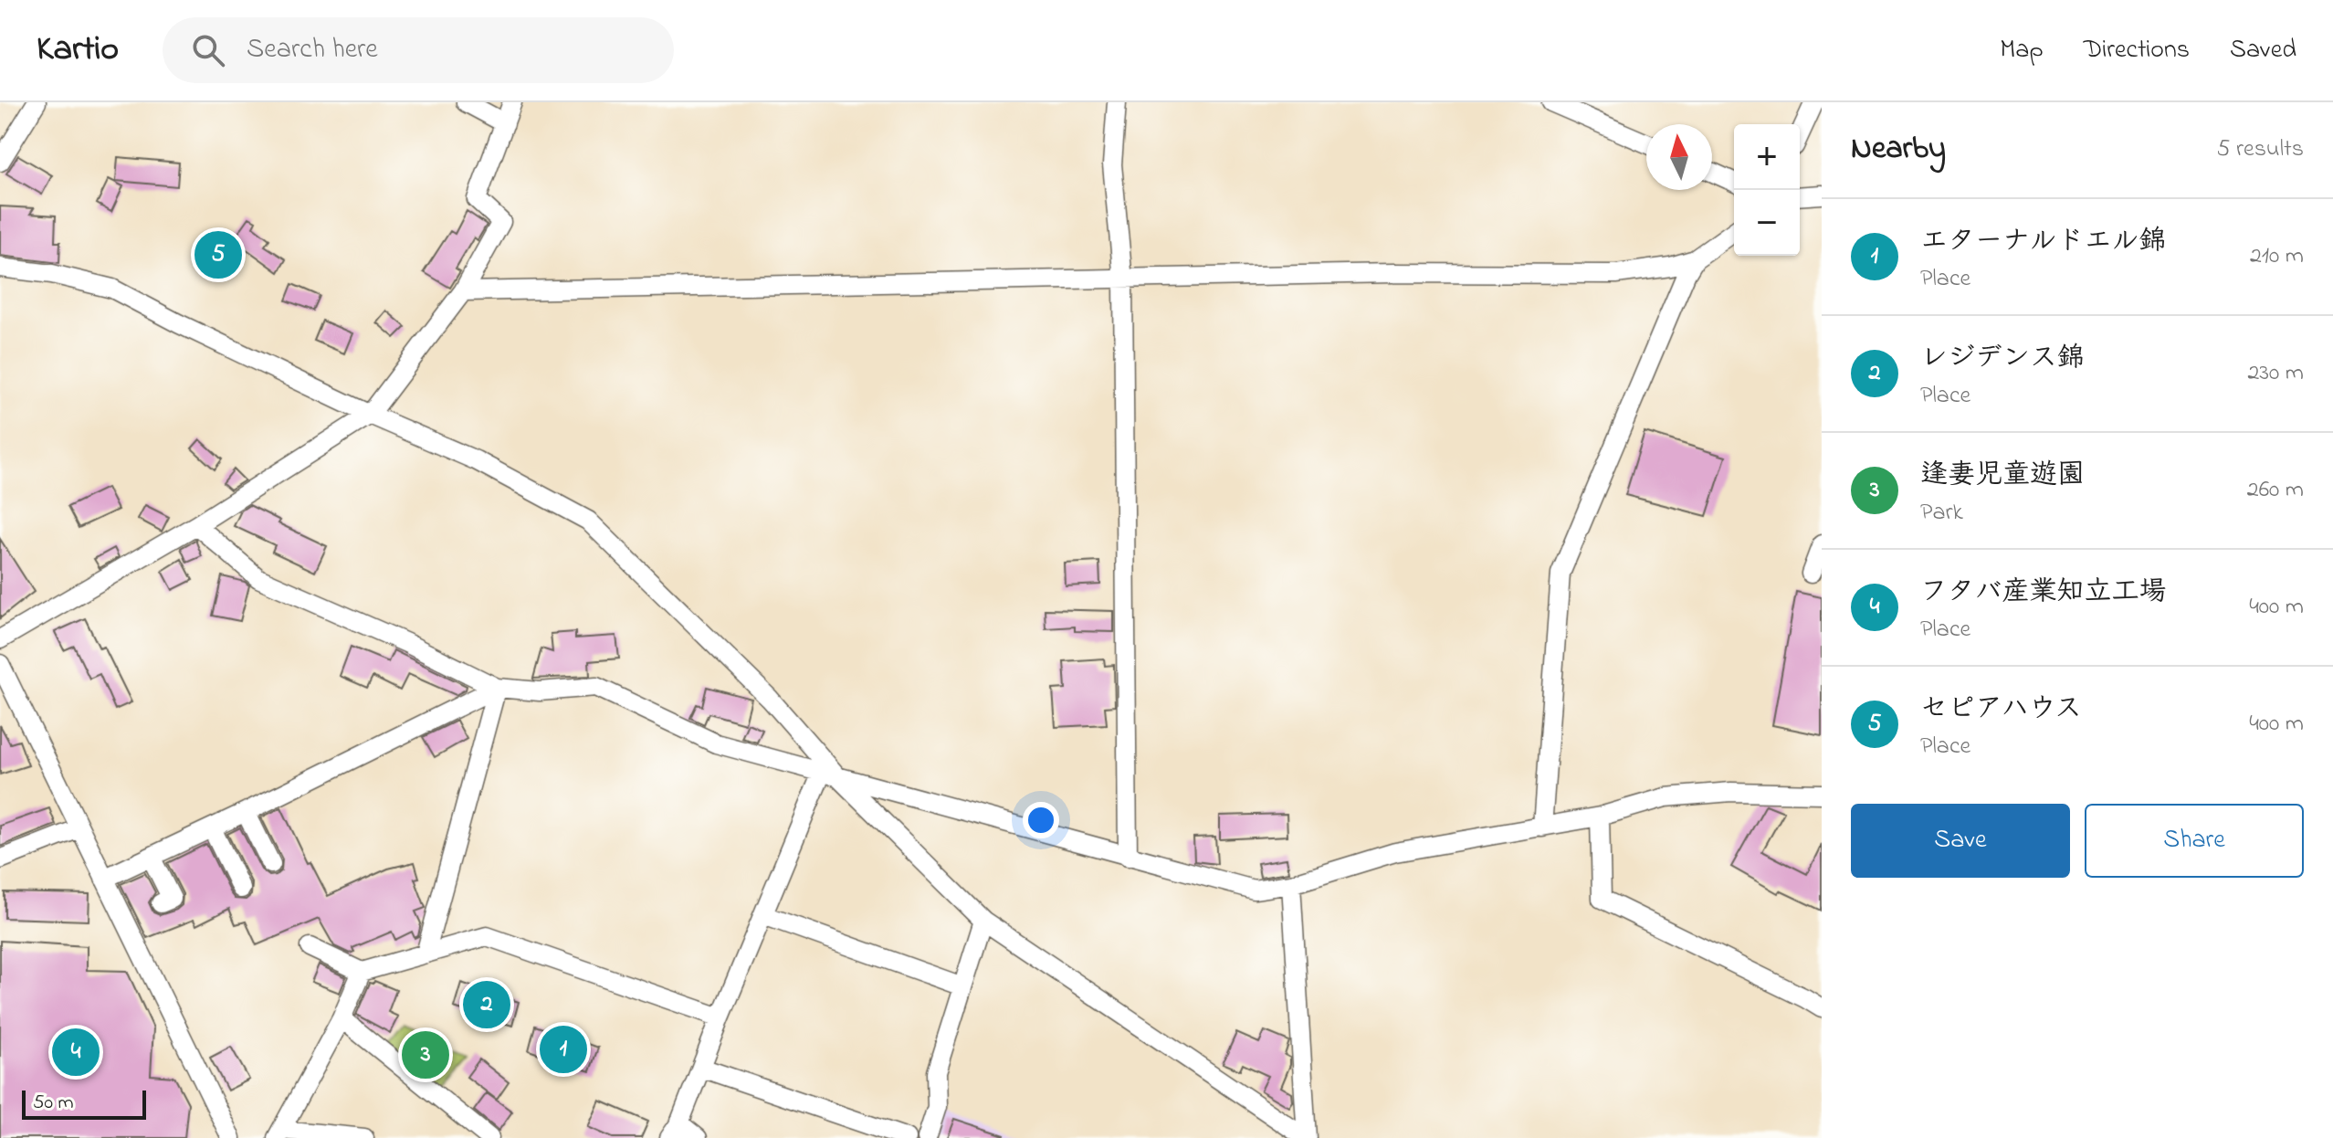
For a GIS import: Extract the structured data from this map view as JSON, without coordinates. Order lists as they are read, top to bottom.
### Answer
{
  "scale_bar": "50 m",
  "north": "top",
  "page": {
    "header": "Kartio",
    "search": "Search here",
    "nav": ["Map", "Directions", "Saved"],
    "heading": ["Nearby", "5 results"],
    "map_buttons": ["+", "−"],
    "list": [
      {
        "mark": "1",
        "name": "エターナルドエル錦",
        "note": "Place",
        "value": "210 m"
      },
      {
        "mark": "2",
        "name": "レジデンス錦",
        "note": "Place",
        "value": "230 m"
      },
      {
        "mark": "3",
        "name": "逢妻児童遊園",
        "note": "Park",
        "value": "260 m"
      },
      {
        "mark": "4",
        "name": "フタバ産業知立工場",
        "note": "Place",
        "value": "400 m"
      },
      {
        "mark": "5",
        "name": "セピアハウス",
        "note": "Place",
        "value": "400 m"
      }
    ],
    "pins": [
      "5",
      "2",
      "1",
      "4",
      "3"
    ],
    "buttons": ["Save", "Share"],
    "scale": "50 m"
  }
}
